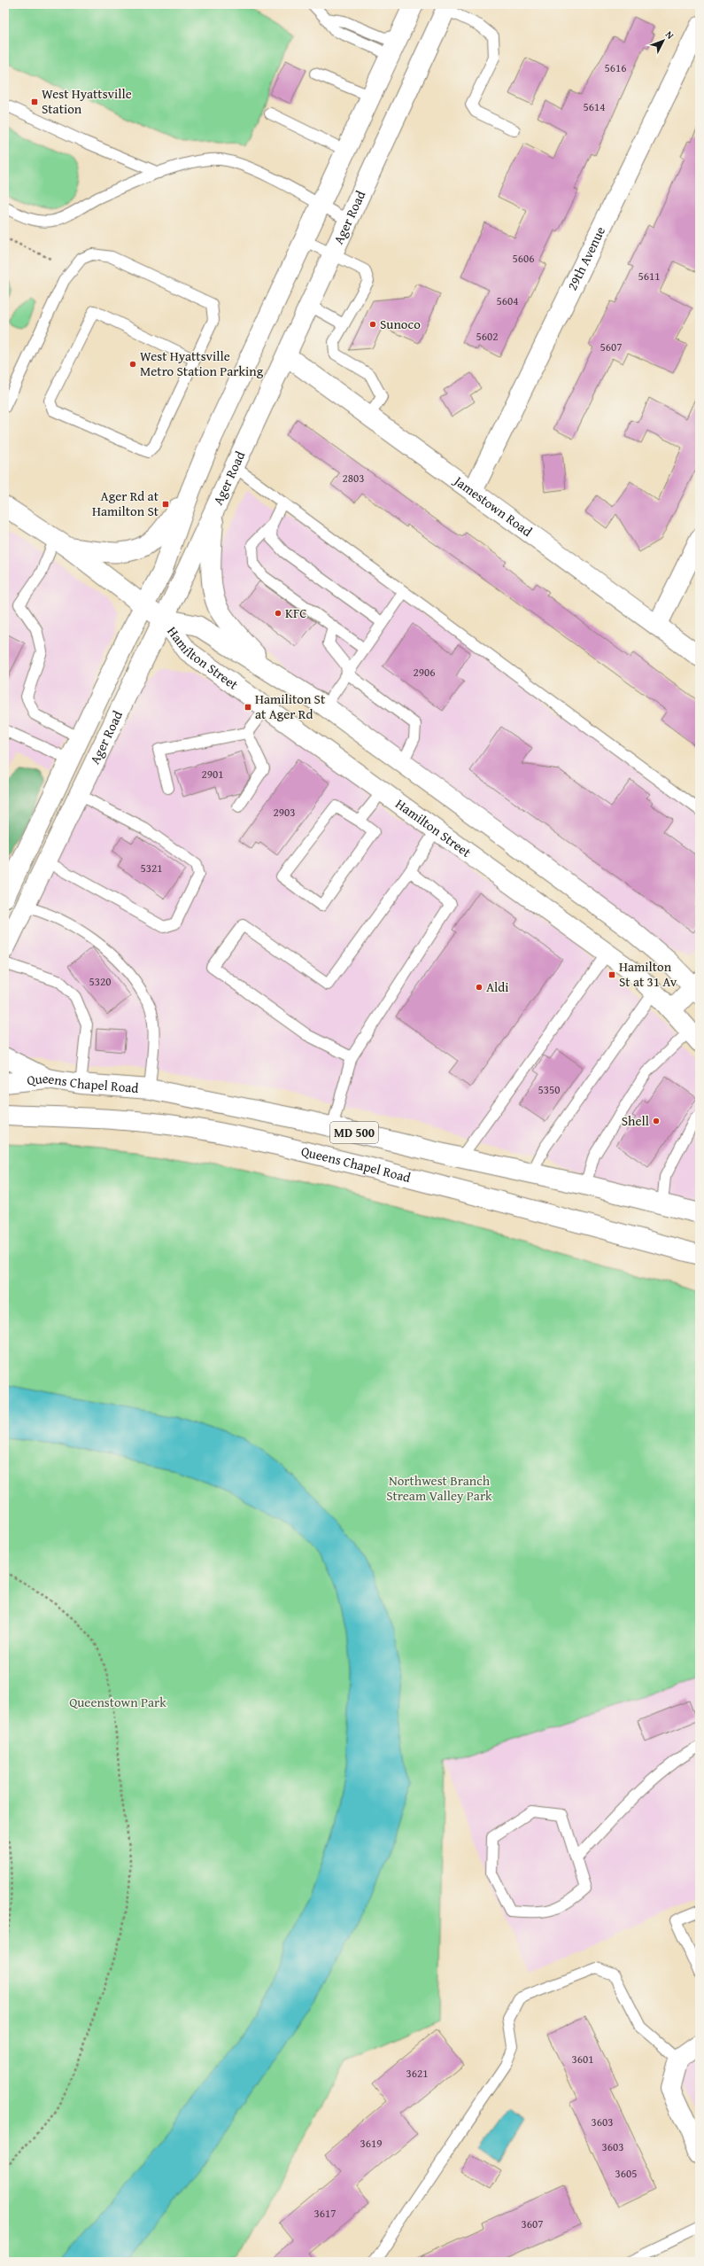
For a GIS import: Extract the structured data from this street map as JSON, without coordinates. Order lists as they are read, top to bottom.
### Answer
{
  "streets": {
    "main road": [
      "Ager Road",
      "29th Avenue",
      "Jamestown Road",
      "Hamilton Street",
      "Queens Chapel Road",
      "MD 500"
    ]
  },
  "crossings": [
    ["Ager Road", "Jamestown Road"],
    ["Ager Road", "Hamilton Street"],
    ["29th Avenue", "Jamestown Road"]
  ],
  "parks": ["Northwest Branch Stream Valley Park", "Queenstown Park"],
  "places": {
    "transit": [
      "West Hyattsville Station",
      "Ager Rd at Hamilton St",
      "Hamiliton St at Ager Rd",
      "Hamilton St at 31 Av"
    ],
    "other": [
      "Sunoco",
      "West Hyattsville Metro Station Parking",
      "KFC",
      "Aldi",
      "Shell"
    ]
  },
  "house_numbers": [
    "5616",
    "5614",
    "5606",
    "5611",
    "5604",
    "5602",
    "5607",
    "2803",
    "2906",
    "2901",
    "2903",
    "5321",
    "5320",
    "5350",
    "3601",
    "3621",
    "3603",
    "3619",
    "3603",
    "3605",
    "3617",
    "3607"
  ],
  "north": "top right"
}
